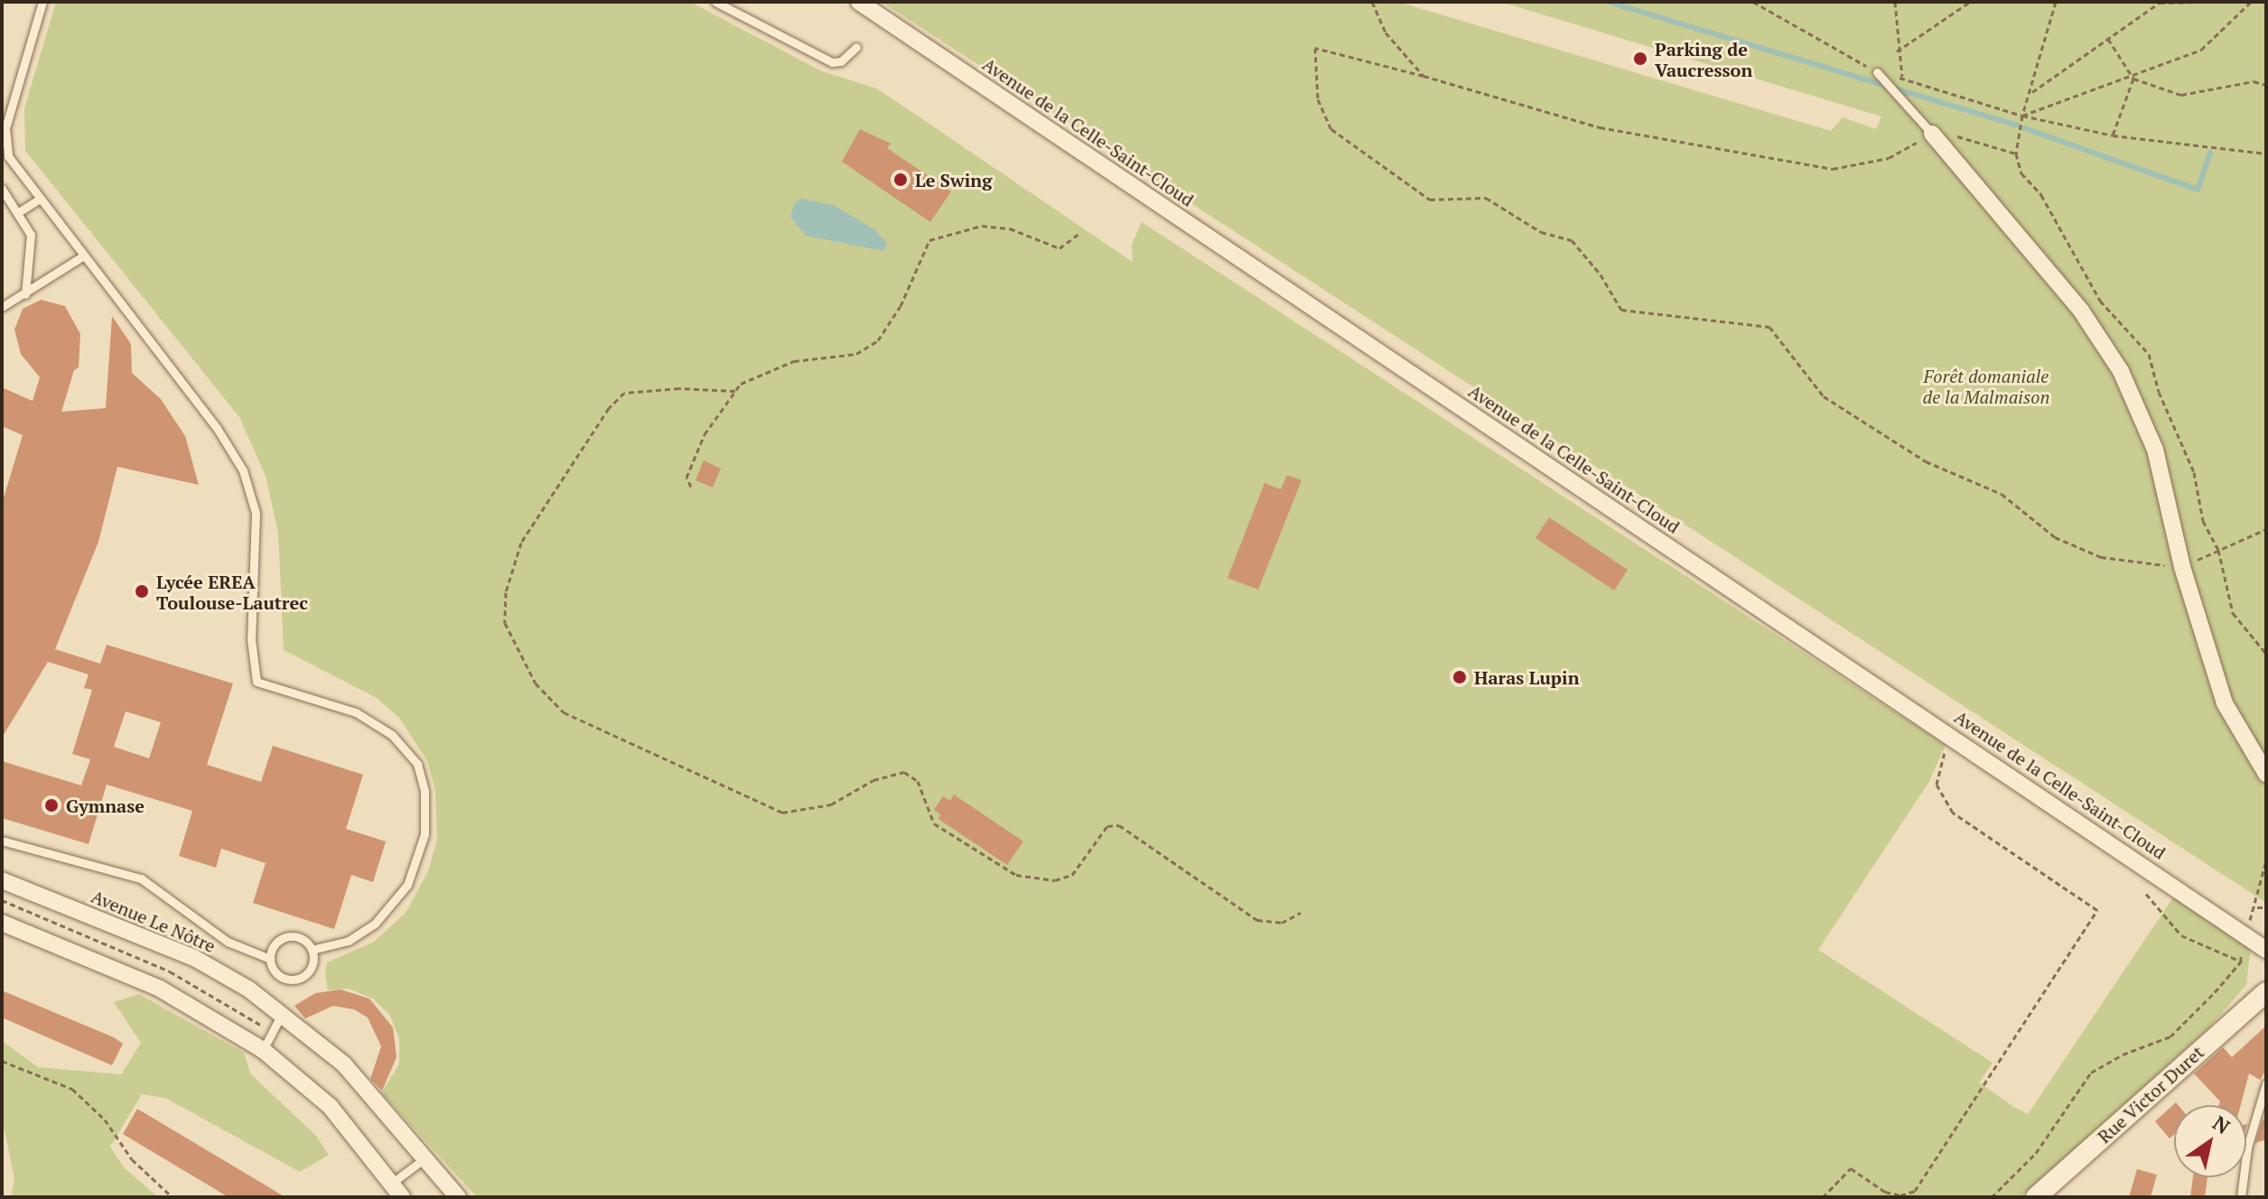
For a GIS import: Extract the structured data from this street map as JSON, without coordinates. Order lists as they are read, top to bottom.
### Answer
{
  "streets": {
    "street": ["Avenue de la Celle-Saint-Cloud", "Avenue Le Nôtre", "Rue Victor Duret"]
  },
  "parks": ["Forêt domaniale de la Malmaison"],
  "places": [
    "Parking de Vaucresson",
    "Le Swing",
    "Lycée EREA Toulouse-Lautrec",
    "Haras Lupin",
    "Gymnase"
  ],
  "north": "top right"
}
